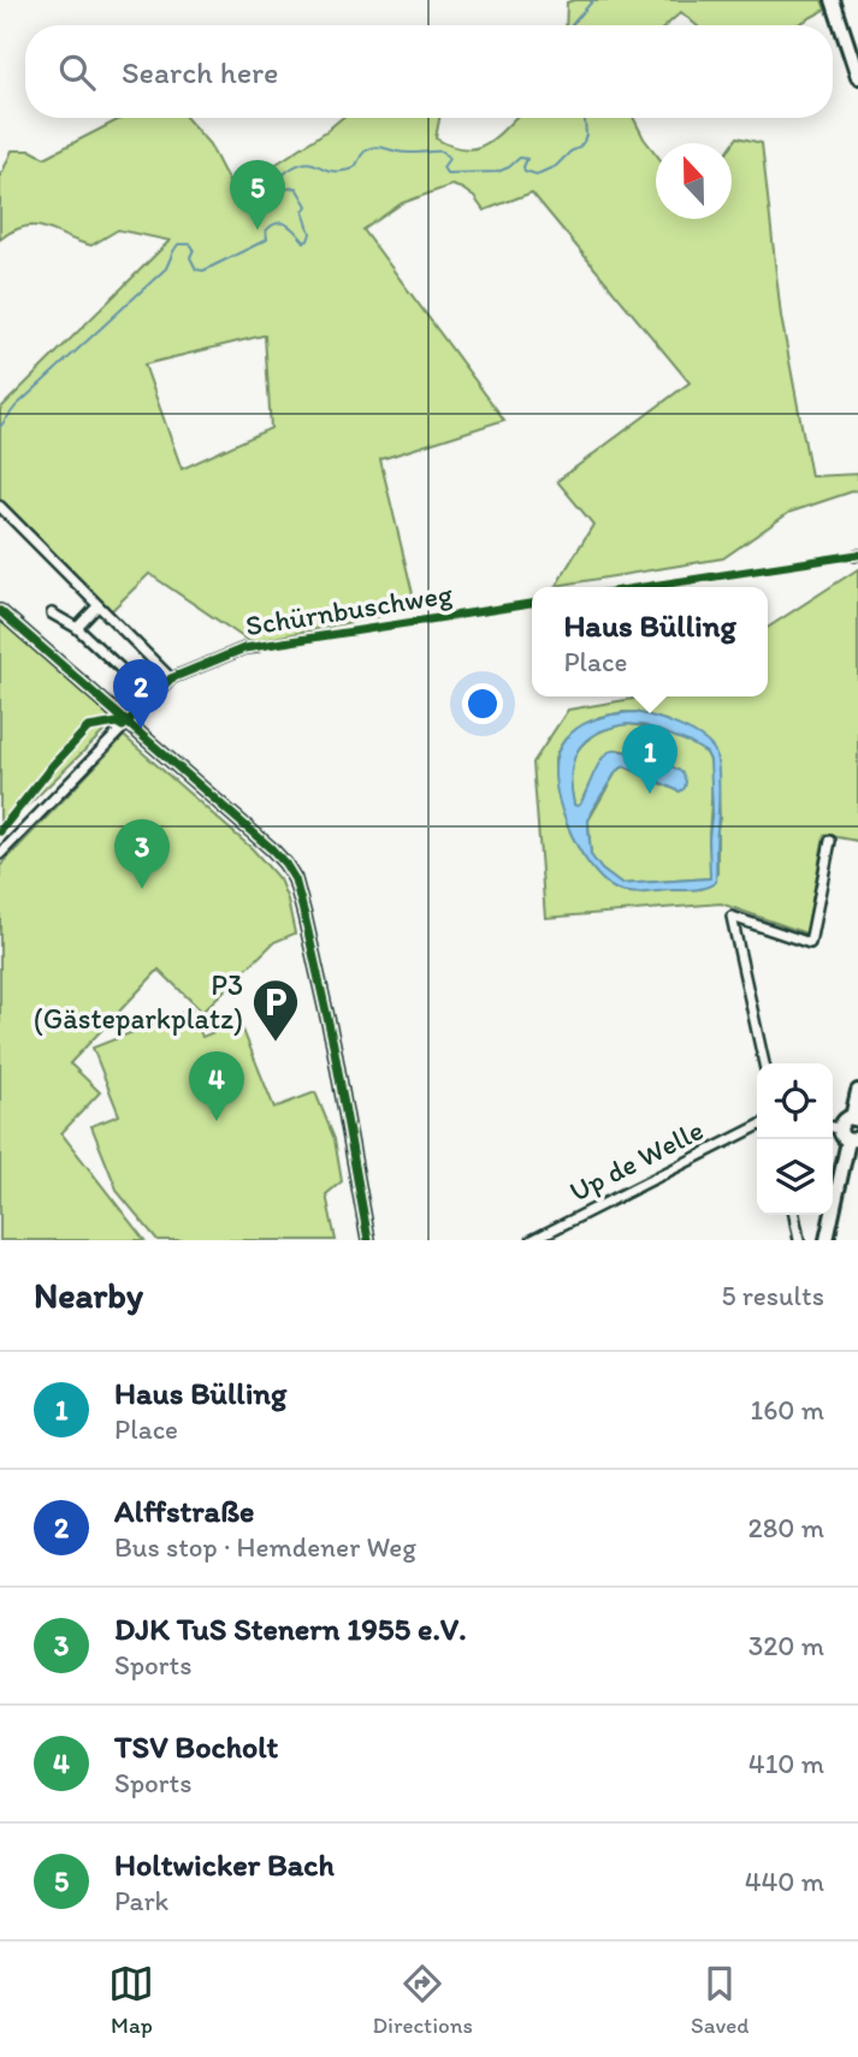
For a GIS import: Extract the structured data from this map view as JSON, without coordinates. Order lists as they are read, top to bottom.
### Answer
{
  "streets": {
    "street": ["Schürnbuschweg", "Up de Welle"]
  },
  "places": {
    "parking": ["P3 (Gästeparkplatz)"]
  },
  "north": "top",
  "page": {
    "search": "Search here",
    "pins": [
      "5",
      "2",
      "1",
      "3",
      "4"
    ],
    "popup": ["Haus Bülling", "Place"],
    "heading": ["Nearby", "5 results"],
    "list": [
      {
        "mark": "1",
        "name": "Haus Bülling",
        "note": "Place",
        "value": "160 m"
      },
      {
        "mark": "2",
        "name": "Alffstraße",
        "note": "Bus stop · Hemdener Weg",
        "value": "280 m"
      },
      {
        "mark": "3",
        "name": "DJK TuS Stenern 1955 e.V.",
        "note": "Sports",
        "value": "320 m"
      },
      {
        "mark": "4",
        "name": "TSV Bocholt",
        "note": "Sports",
        "value": "410 m"
      },
      {
        "mark": "5",
        "name": "Holtwicker Bach",
        "note": "Park",
        "value": "440 m"
      }
    ],
    "nav": ["Map", "Directions", "Saved"]
  }
}
